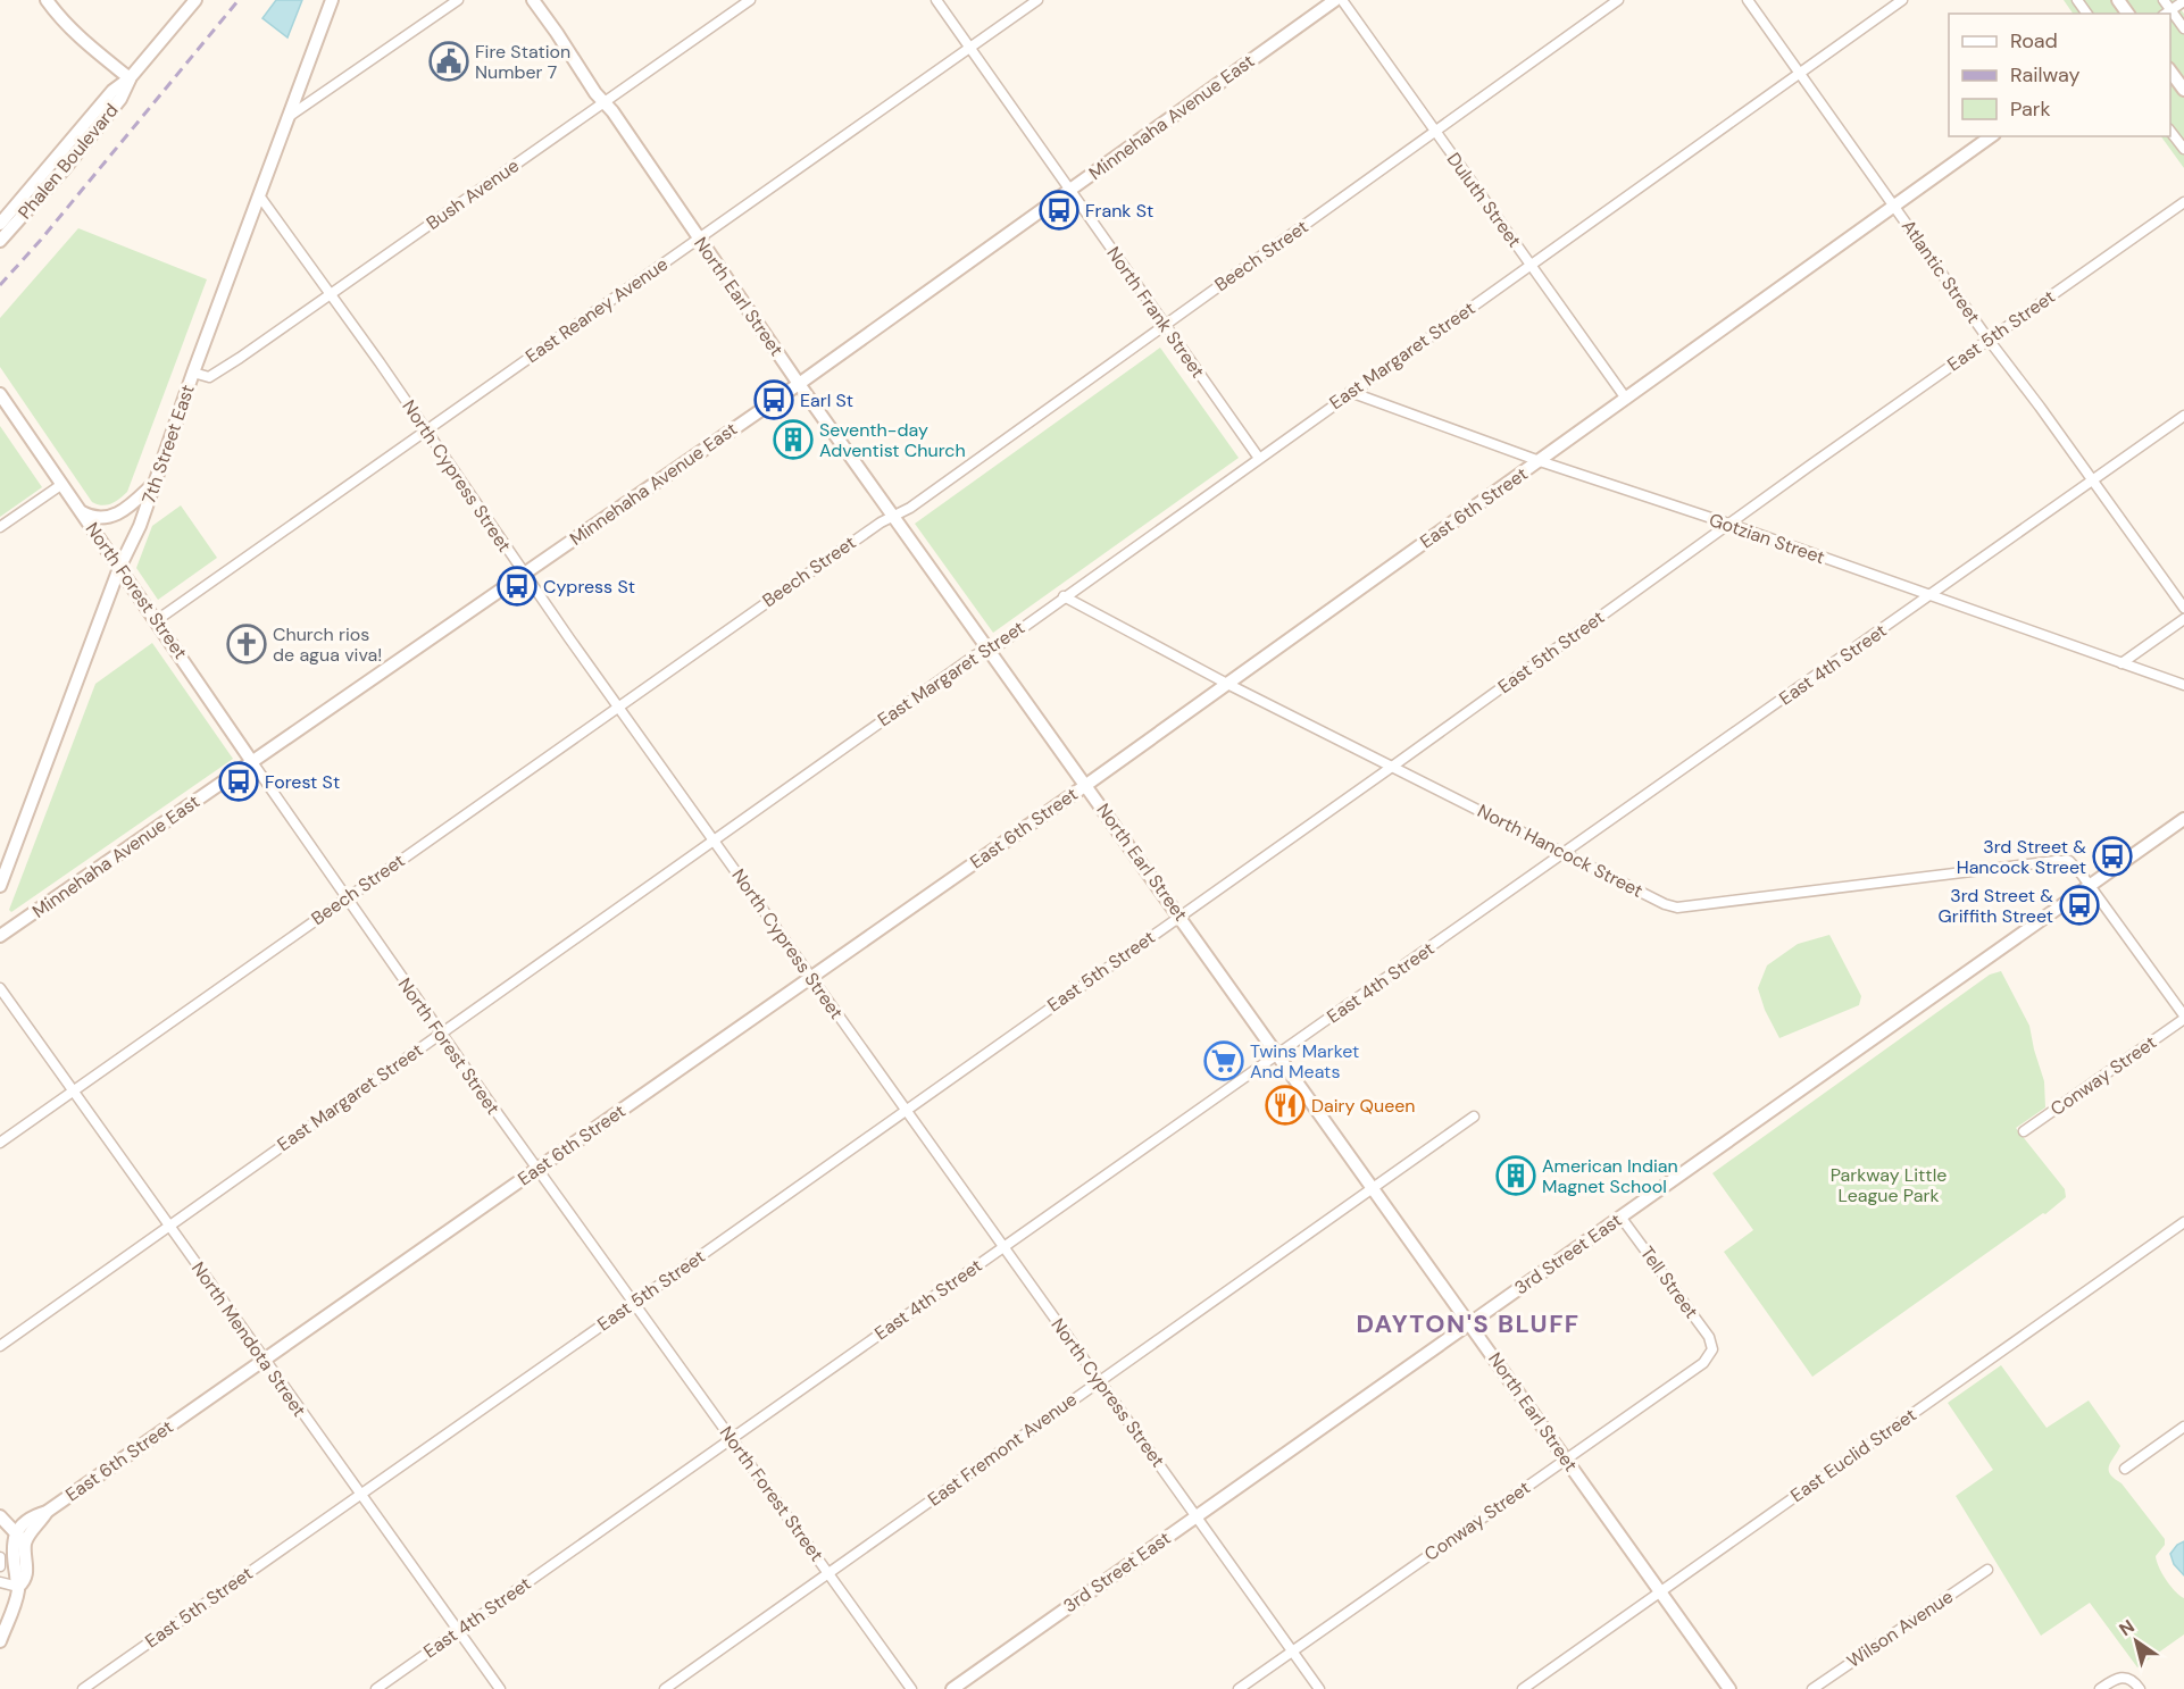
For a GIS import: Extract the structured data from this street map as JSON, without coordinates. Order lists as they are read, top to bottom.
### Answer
{
  "streets": {
    "street": [
      "Minnehaha Avenue East",
      "Phalen Boulevard",
      "Bush Avenue",
      "Duluth Street",
      "Beech Street",
      "Atlantic Street",
      "North Earl Street",
      "East Reaney Avenue",
      "North Frank Street",
      "East 5th Street",
      "East Margaret Street",
      "7th Street East",
      "North Cypress Street",
      "East 6th Street",
      "Gotzian Street",
      "North Forest Street",
      "East 4th Street",
      "North Hancock Street",
      "Conway Street",
      "3rd Street East",
      "Tell Street",
      "North Mendota Street",
      "East Fremont Avenue",
      "East Euclid Street",
      "Wilson Avenue"
    ]
  },
  "crossings": [
    ["Minnehaha Avenue East", "North Earl Street"],
    ["Minnehaha Avenue East", "North Frank Street"],
    ["Minnehaha Avenue East", "North Cypress Street"],
    ["Minnehaha Avenue East", "North Forest Street"],
    ["Bush Avenue", "North Earl Street"],
    ["Bush Avenue", "7th Street East"],
    ["Bush Avenue", "North Cypress Street"],
    ["Duluth Street", "Beech Street"],
    ["Duluth Street", "East Margaret Street"],
    ["Duluth Street", "East 6th Street"],
    ["Beech Street", "North Earl Street"],
    ["Beech Street", "North Frank Street"],
    ["Beech Street", "North Cypress Street"],
    ["Beech Street", "North Forest Street"],
    ["Beech Street", "North Mendota Street"],
    ["Atlantic Street", "East 5th Street"],
    ["Atlantic Street", "East Margaret Street"],
    ["Atlantic Street", "East 6th Street"],
    ["Atlantic Street", "East 4th Street"],
    ["North Earl Street", "East Reaney Avenue"],
    ["North Earl Street", "East 5th Street"],
    ["North Earl Street", "East Margaret Street"],
    ["North Earl Street", "East 6th Street"],
    ["North Earl Street", "East 4th Street"],
    ["North Earl Street", "Conway Street"],
    ["North Earl Street", "3rd Street East"],
    ["North Earl Street", "East Fremont Avenue"],
    ["North Earl Street", "East Euclid Street"],
    ["East Reaney Avenue", "North Frank Street"],
    ["East Reaney Avenue", "North Cypress Street"],
    ["East Reaney Avenue", "North Forest Street"],
    ["North Frank Street", "East Margaret Street"],
    ["East 5th Street", "North Cypress Street"],
    ["East 5th Street", "Gotzian Street"],
    ["East 5th Street", "North Forest Street"],
    ["East 5th Street", "North Hancock Street"],
    ["East 5th Street", "North Mendota Street"],
    ["East Margaret Street", "North Cypress Street"],
    ["East Margaret Street", "Gotzian Street"],
    ["East Margaret Street", "North Forest Street"],
    ["East Margaret Street", "North Hancock Street"],
    ["East Margaret Street", "North Mendota Street"],
    ["7th Street East", "North Cypress Street"],
    ["7th Street East", "North Forest Street"],
    ["North Cypress Street", "East 6th Street"],
    ["North Cypress Street", "East 4th Street"],
    ["North Cypress Street", "Conway Street"],
    ["North Cypress Street", "3rd Street East"],
    ["North Cypress Street", "East Fremont Avenue"],
    ["East 6th Street", "Gotzian Street"],
    ["East 6th Street", "North Forest Street"],
    ["East 6th Street", "North Hancock Street"],
    ["East 6th Street", "North Mendota Street"],
    ["Gotzian Street", "East 4th Street"],
    ["North Forest Street", "East 4th Street"],
    ["North Forest Street", "East Fremont Avenue"],
    ["East 4th Street", "North Hancock Street"],
    ["East 4th Street", "North Mendota Street"],
    ["North Hancock Street", "3rd Street East"],
    ["Conway Street", "Tell Street"],
    ["3rd Street East", "Tell Street"]
  ],
  "districts": ["DAYTON'S BLUFF"],
  "parks": ["Parkway Little League Park"],
  "places": {
    "public building": ["Fire Station Number 7"],
    "bus stop": [
      "Frank St",
      "Earl St",
      "Cypress St",
      "Forest St",
      "3rd Street & Hancock Street",
      "3rd Street & Griffith Street"
    ],
    "building": ["Seventh-day Adventist Church", "American Indian Magnet School"],
    "church": ["Church rios de agua viva!"],
    "supermarket": ["Twins Market And Meats"],
    "restaurant": ["Dairy Queen"]
  },
  "legend": ["Road", "Railway", "Park"],
  "north": "top left"
}
